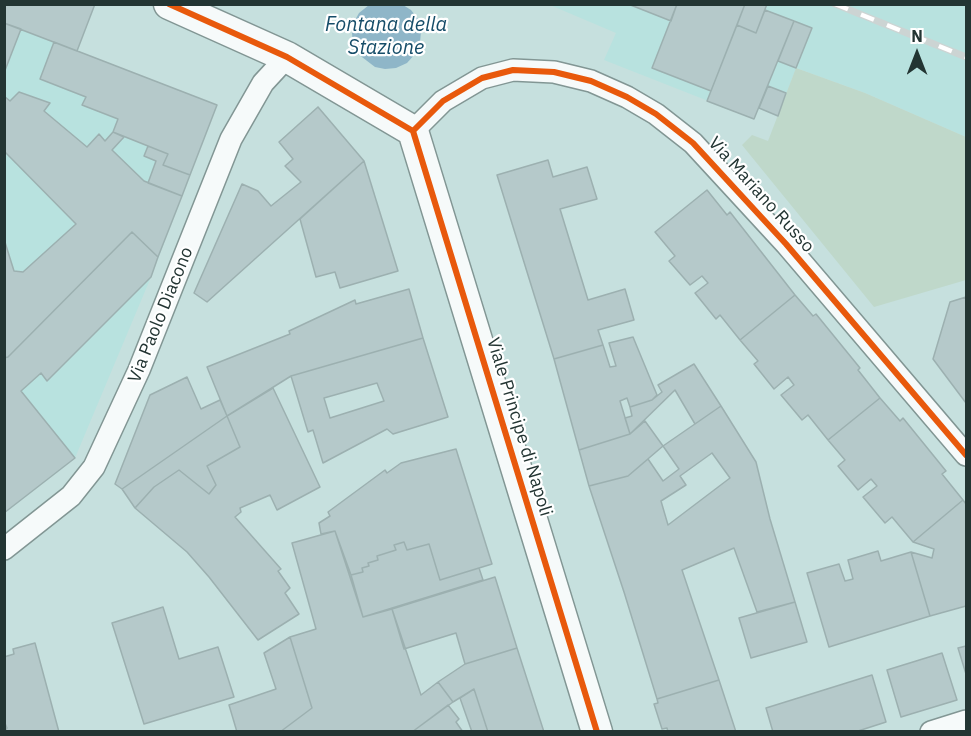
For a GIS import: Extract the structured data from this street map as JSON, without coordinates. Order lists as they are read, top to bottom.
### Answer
{
  "streets": {
    "street": ["Via Mariano Russo", "Via Paolo Diacono", "Viale Principe di Napoli"]
  },
  "crossings": [
    ["Via Mariano Russo", "Viale Principe di Napoli"]
  ],
  "water": ["Fontana della Stazione"],
  "north": "top"
}
